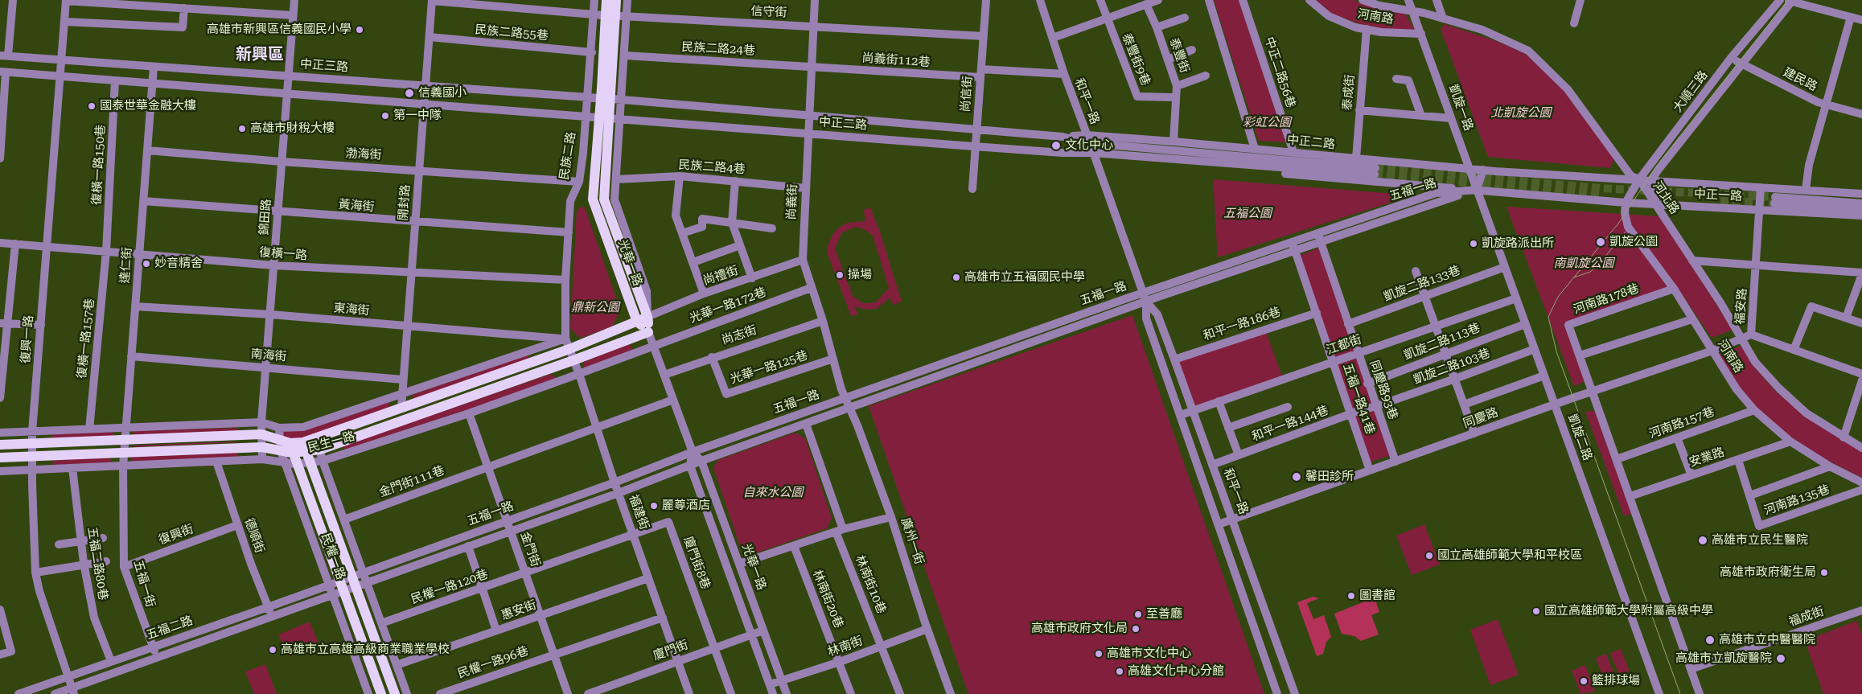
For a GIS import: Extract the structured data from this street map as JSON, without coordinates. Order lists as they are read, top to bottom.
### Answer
{
  "streets": {
    "main road": ["光華一路", "民生一路", "民權一路"],
    "street": [
      "信守街",
      "河南路",
      "民族二路55巷",
      "民族二路24巷",
      "泰豐街",
      "泰豐街9巷",
      "尚義街112巷",
      "中正三路",
      "中正二路56巷",
      "建民路",
      "大順三路",
      "泰成街",
      "尚信街",
      "和平一路",
      "凱旋一路",
      "中正二路",
      "渤海街",
      "民族二路",
      "復橫一路150巷",
      "民族二路4巷",
      "五福一路",
      "中正一路",
      "河北路",
      "尚義街",
      "開封路",
      "黃海街",
      "錦田路",
      "復橫一路",
      "達仁街",
      "尚禮街",
      "凱旋二路133巷",
      "河南路178巷",
      "光華一路172巷",
      "福安路",
      "東海街",
      "和平一路186巷",
      "尚志街",
      "復橫一路157巷",
      "復興一路",
      "凱旋二路113巷",
      "江都街",
      "南海街",
      "凱旋二路103巷",
      "光華一路125巷",
      "同慶路93巷",
      "五福一路41巷",
      "同慶路",
      "河南路157巷",
      "和平一路144巷",
      "凱旋二路",
      "安業路",
      "金門街111巷",
      "河南路135巷",
      "福建街",
      "復興街",
      "德順街",
      "廣州一街",
      "金門街",
      "廈門街8巷",
      "五福二路80巷",
      "五福一街",
      "林南街10巷",
      "民權一路120巷",
      "林南街20巷",
      "惠安街",
      "福成街",
      "五福二路",
      "林南街",
      "廈門街",
      "民權一路96巷"
    ]
  },
  "crossings": [
    ["信守街", "尚信街"],
    ["信守街", "民族二路"],
    ["信守街", "尚義街"],
    ["信守街", "開封路"],
    ["河南路", "大順三路"],
    ["河南路", "泰成街"],
    ["河南路", "凱旋一路"],
    ["河南路", "中正一路"],
    ["河南路", "河南路178巷"],
    ["河南路", "同慶路"],
    ["河南路", "河南路157巷"],
    ["河南路", "安業路"],
    ["民族二路55巷", "民族二路"],
    ["民族二路55巷", "開封路"],
    ["民族二路24巷", "尚義街112巷"],
    ["民族二路24巷", "尚義街"],
    ["泰豐街", "泰豐街9巷"],
    ["泰豐街", "中正二路"],
    ["尚義街112巷", "尚信街"],
    ["尚義街112巷", "和平一路"],
    ["尚義街112巷", "尚義街"],
    ["中正三路", "中正二路"],
    ["中正三路", "民族二路"],
    ["中正三路", "開封路"],
    ["中正三路", "錦田路"],
    ["中正三路", "達仁街"],
    ["中正三路", "復興一路"],
    ["中正二路56巷", "中正二路"],
    ["建民路", "大順三路"],
    ["大順三路", "中正一路"],
    ["大順三路", "河北路"],
    ["泰成街", "中正二路"],
    ["尚信街", "中正二路"],
    ["和平一路", "中正二路"],
    ["和平一路", "五福一路"],
    ["和平一路", "和平一路186巷"],
    ["和平一路", "江都街"],
    ["和平一路", "同慶路"],
    ["和平一路", "和平一路144巷"],
    ["凱旋一路", "中正二路"],
    ["凱旋一路", "五福一路"],
    ["凱旋一路", "中正一路"],
    ["凱旋一路", "河北路"],
    ["凱旋一路", "凱旋二路"],
    ["中正二路", "五福一路"],
    ["中正二路", "中正一路"],
    ["中正二路", "尚義街"],
    ["中正二路", "凱旋二路"],
    ["渤海街", "民族二路"],
    ["渤海街", "開封路"],
    ["渤海街", "錦田路"],
    ["渤海街", "達仁街"],
    ["民族二路", "黃海街"],
    ["民族二路", "復橫一路"],
    ["民族二路", "東海街"],
    ["民族二路", "民生一路"],
    ["民族二路", "福建街"],
    ["復橫一路150巷", "復橫一路"],
    ["復橫一路150巷", "復橫一路157巷"],
    ["民族二路4巷", "尚義街"],
    ["民族二路4巷", "光華一路"],
    ["五福一路", "中正一路"],
    ["五福一路", "尚義街"],
    ["五福一路", "光華一路"],
    ["五福一路", "同慶路93巷"],
    ["五福一路", "五福一路41巷"],
    ["五福一路", "凱旋二路"],
    ["五福一路", "福建街"],
    ["五福一路", "廣州一街"],
    ["五福一路", "金門街"],
    ["五福一路", "民權一路"],
    ["五福一路", "林南街10巷"],
    ["五福一路", "五福二路"],
    ["中正一路", "河北路"],
    ["中正一路", "福安路"],
    ["中正一路", "凱旋二路"],
    ["河北路", "同慶路"],
    ["尚義街", "尚禮街"],
    ["尚義街", "光華一路172巷"],
    ["尚義街", "尚志街"],
    ["尚義街", "光華一路125巷"],
    ["尚義街", "廣州一街"],
    ["開封路", "黃海街"],
    ["開封路", "復橫一路"],
    ["開封路", "東海街"],
    ["開封路", "南海街"],
    ["開封路", "民生一路"],
    ["黃海街", "錦田路"],
    ["黃海街", "達仁街"],
    ["錦田路", "復橫一路"],
    ["錦田路", "東海街"],
    ["錦田路", "南海街"],
    ["錦田路", "民生一路"],
    ["復橫一路", "達仁街"],
    ["復橫一路", "復橫一路157巷"],
    ["復橫一路", "復興一路"],
    ["光華一路", "尚禮街"],
    ["光華一路", "光華一路172巷"],
    ["光華一路", "尚志街"],
    ["光華一路", "民生一路"],
    ["光華一路", "金門街111巷"],
    ["光華一路", "林南街"],
    ["光華一路", "廈門街"],
    ["達仁街", "東海街"],
    ["達仁街", "南海街"],
    ["達仁街", "民生一路"],
    ["達仁街", "五福一街"],
    ["尚禮街", "民生一路"],
    ["凱旋二路133巷", "同慶路93巷"],
    ["凱旋二路133巷", "凱旋二路"],
    ["河南路178巷", "同慶路"],
    ["光華一路172巷", "民生一路"],
    ["福安路", "同慶路"],
    ["東海街", "民生一路"],
    ["東海街", "福建街"],
    ["和平一路186巷", "五福一路41巷"],
    ["尚志街", "光華一路125巷"],
    ["復橫一路157巷", "民生一路"],
    ["復興一路", "民生一路"],
    ["復興一路", "五福二路"],
    ["凱旋二路113巷", "同慶路93巷"],
    ["凱旋二路113巷", "凱旋二路"],
    ["江都街", "同慶路93巷"],
    ["江都街", "五福一路41巷"],
    ["江都街", "凱旋二路"],
    ["凱旋二路103巷", "同慶路93巷"],
    ["凱旋二路103巷", "和平一路144巷"],
    ["凱旋二路103巷", "凱旋二路"],
    ["同慶路93巷", "同慶路"],
    ["同慶路93巷", "和平一路144巷"],
    ["五福一路41巷", "同慶路"],
    ["五福一路41巷", "和平一路144巷"],
    ["同慶路", "凱旋二路"],
    ["民生一路", "福建街"],
    ["民生一路", "德順街"],
    ["民生一路", "金門街"],
    ["民生一路", "民權一路"],
    ["民生一路", "五福二路80巷"],
    ["民生一路", "五福一街"],
    ["安業路", "河南路135巷"],
    ["金門街111巷", "福建街"],
    ["金門街111巷", "金門街"],
    ["金門街111巷", "民權一路"],
    ["福建街", "廈門街8巷"],
    ["福建街", "民權一路120巷"],
    ["福建街", "惠安街"],
    ["福建街", "廈門街"],
    ["福建街", "民權一路96巷"],
    ["復興街", "德順街"],
    ["復興街", "五福一街"],
    ["德順街", "五福二路"],
    ["廣州一街", "林南街"],
    ["金門街", "民權一路120巷"],
    ["金門街", "惠安街"],
    ["金門街", "民權一路96巷"],
    ["民權一路", "民權一路120巷"],
    ["民權一路", "惠安街"],
    ["民權一路", "五福二路"],
    ["廈門街8巷", "民權一路120巷"],
    ["廈門街8巷", "廈門街"],
    ["五福二路80巷", "五福二路"],
    ["五福一街", "五福二路"],
    ["林南街10巷", "林南街"],
    ["林南街20巷", "林南街"]
  ],
  "districts": ["新興區"],
  "parks": [
    "北凱旋公園",
    "彩虹公園",
    "五福公園",
    "南凱旋公園",
    "鼎新公園",
    "自來水公園"
  ],
  "places": [
    "高雄市新興區信義國民小學",
    "信義國小",
    "國泰世華金融大樓",
    "第一中隊",
    "高雄市財稅大樓",
    "文化中心",
    "凱旋公園",
    "凱旋路派出所",
    "妙音精舍",
    "操場",
    "高雄市立五福國民中學",
    "馨田診所",
    "麗尊酒店",
    "高雄市立民生醫院",
    "國立高雄師範大學和平校區",
    "高雄市政府衛生局",
    "圖書館",
    "國立高雄師範大學附屬高級中學",
    "至善廳",
    "高雄市政府文化局",
    "高雄市立中醫醫院",
    "高雄市立高雄高級商業職業學校",
    "高雄市文化中心",
    "高雄市立凱旋醫院",
    "高雄文化中心分館",
    "籃排球場"
  ]
}
